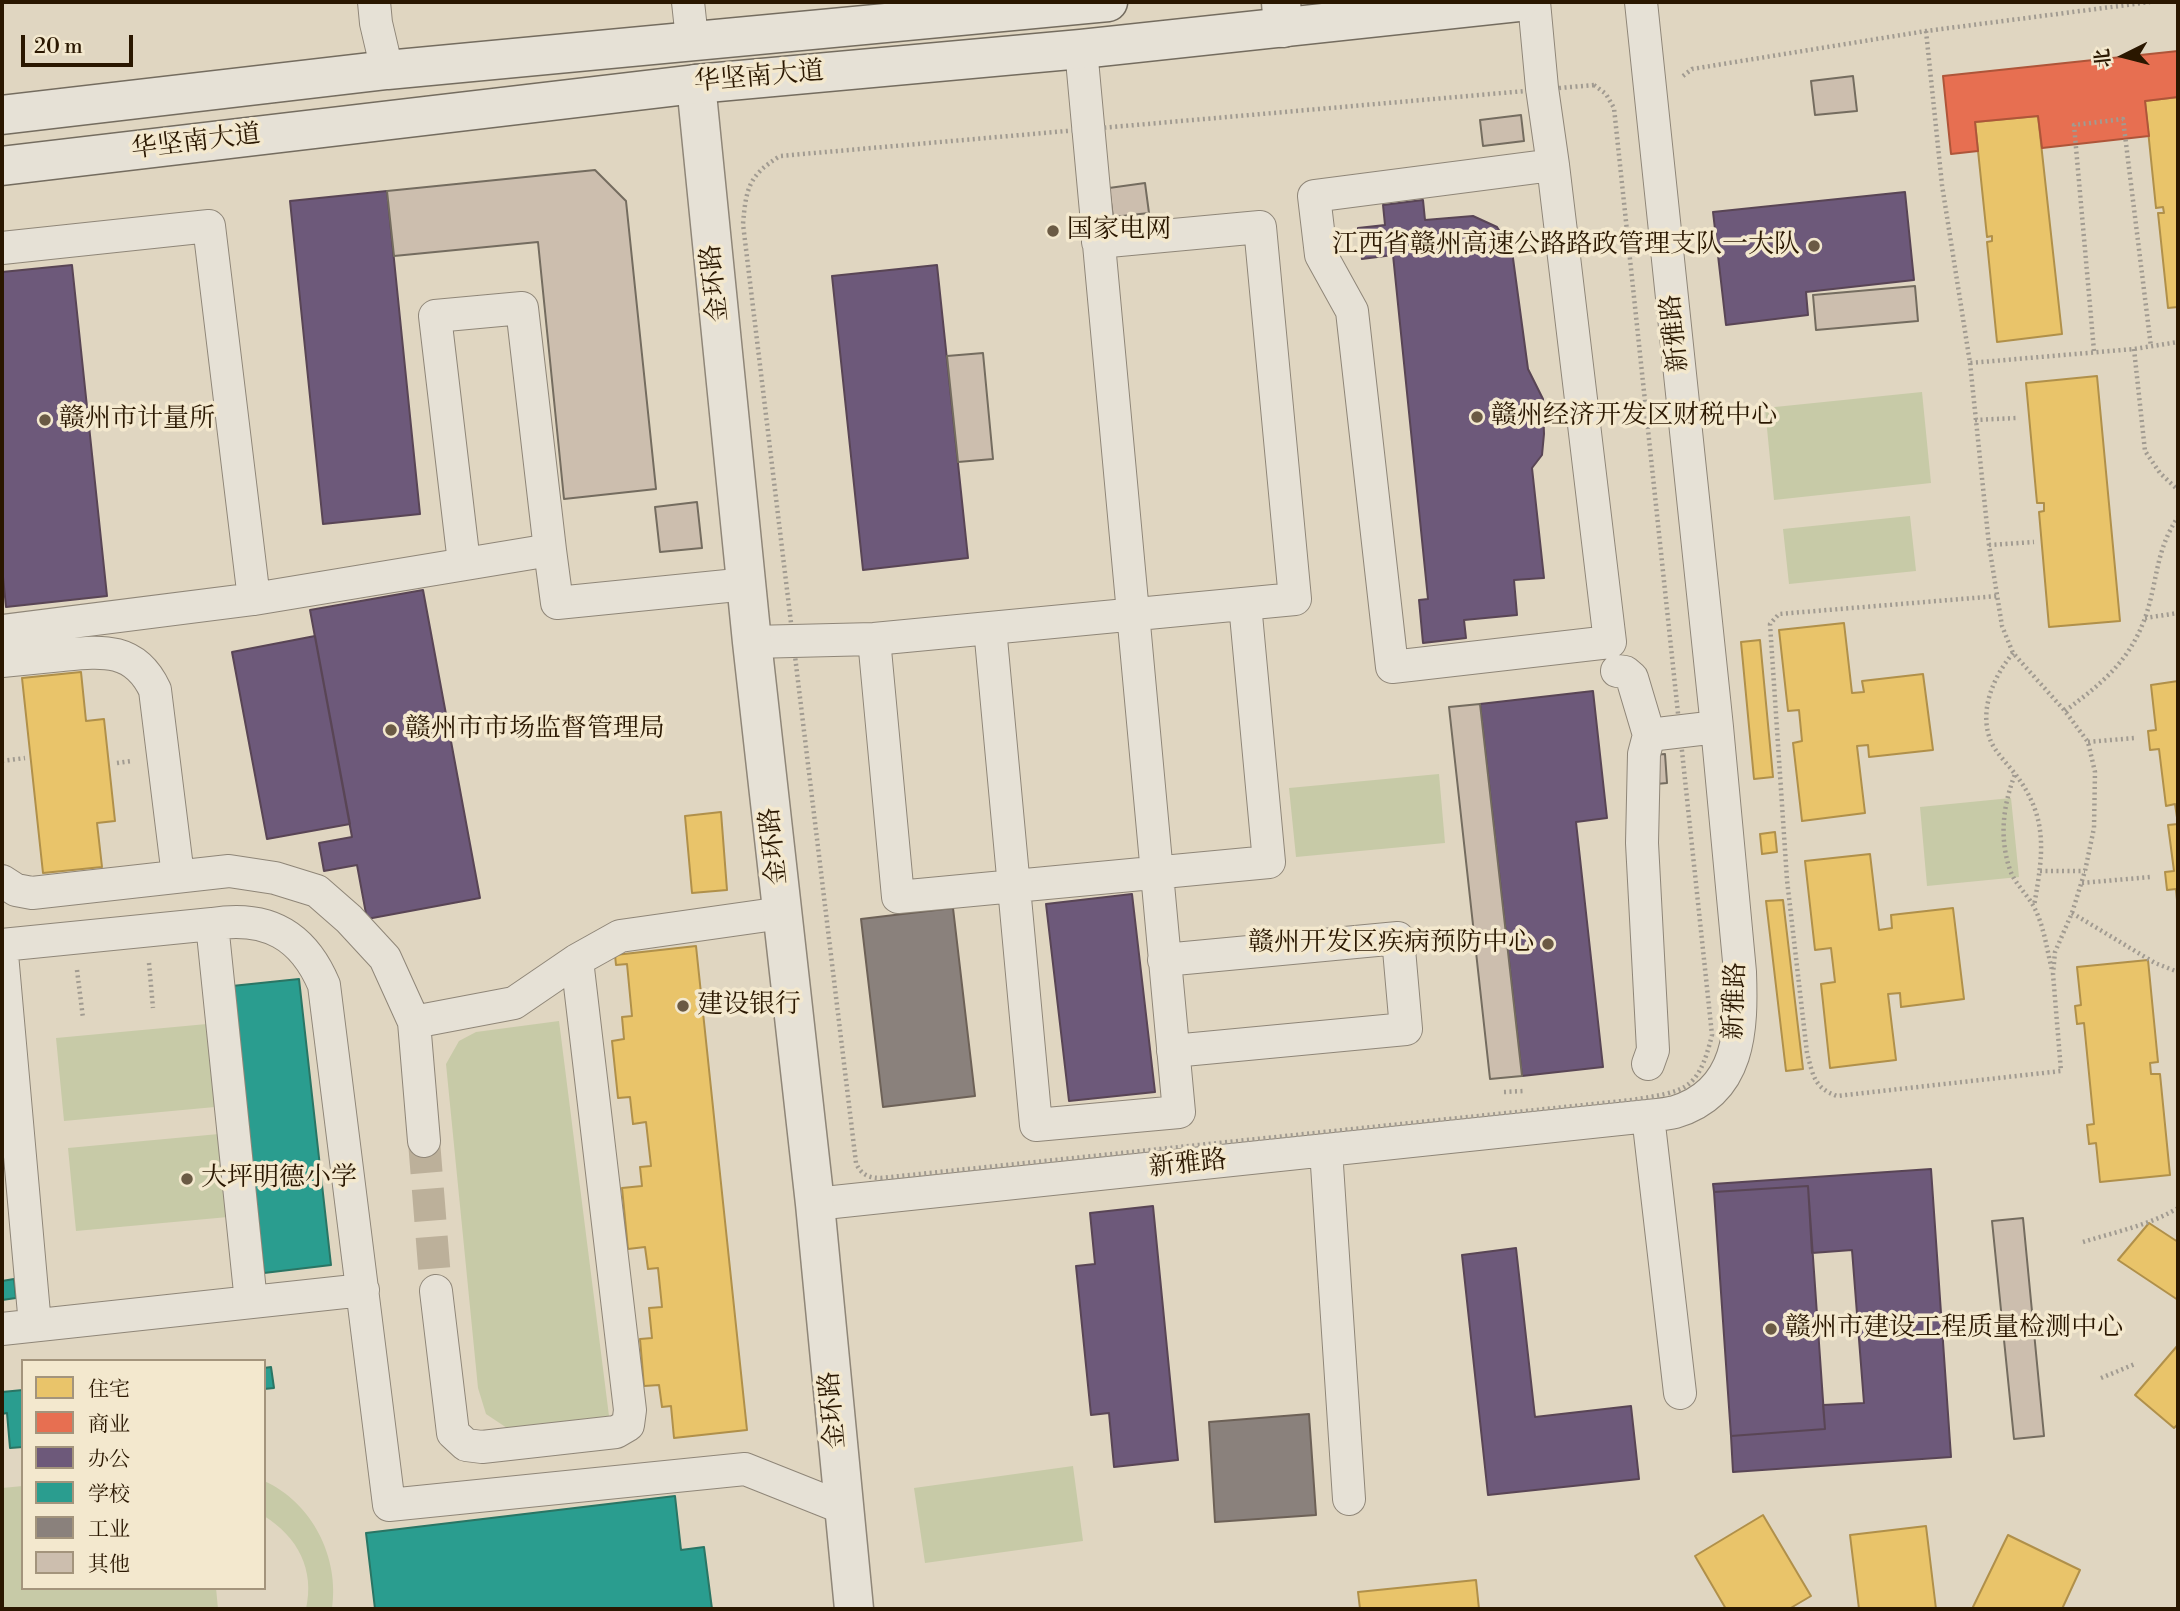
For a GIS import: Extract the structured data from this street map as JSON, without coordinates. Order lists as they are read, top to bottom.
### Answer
{
  "streets": {
    "main road": ["华坚南大道", "金环路"],
    "street": ["新雅路"]
  },
  "crossings": [
    ["华坚南大道", "金环路"],
    ["金环路", "新雅路"]
  ],
  "places": [
    "国家电网",
    "江西省赣州高速公路路政管理支队一大队",
    "赣州经济开发区财税中心",
    "赣州市计量所",
    "赣州市市场监督管理局",
    "赣州开发区疾病预防中心",
    "建设银行",
    "大坪明德小学",
    "赣州市建设工程质量检测中心"
  ],
  "legend": [
    "住宅",
    "商业",
    "办公",
    "学校",
    "工业",
    "其他"
  ],
  "scale_bar": "20 m",
  "north": "left"
}
